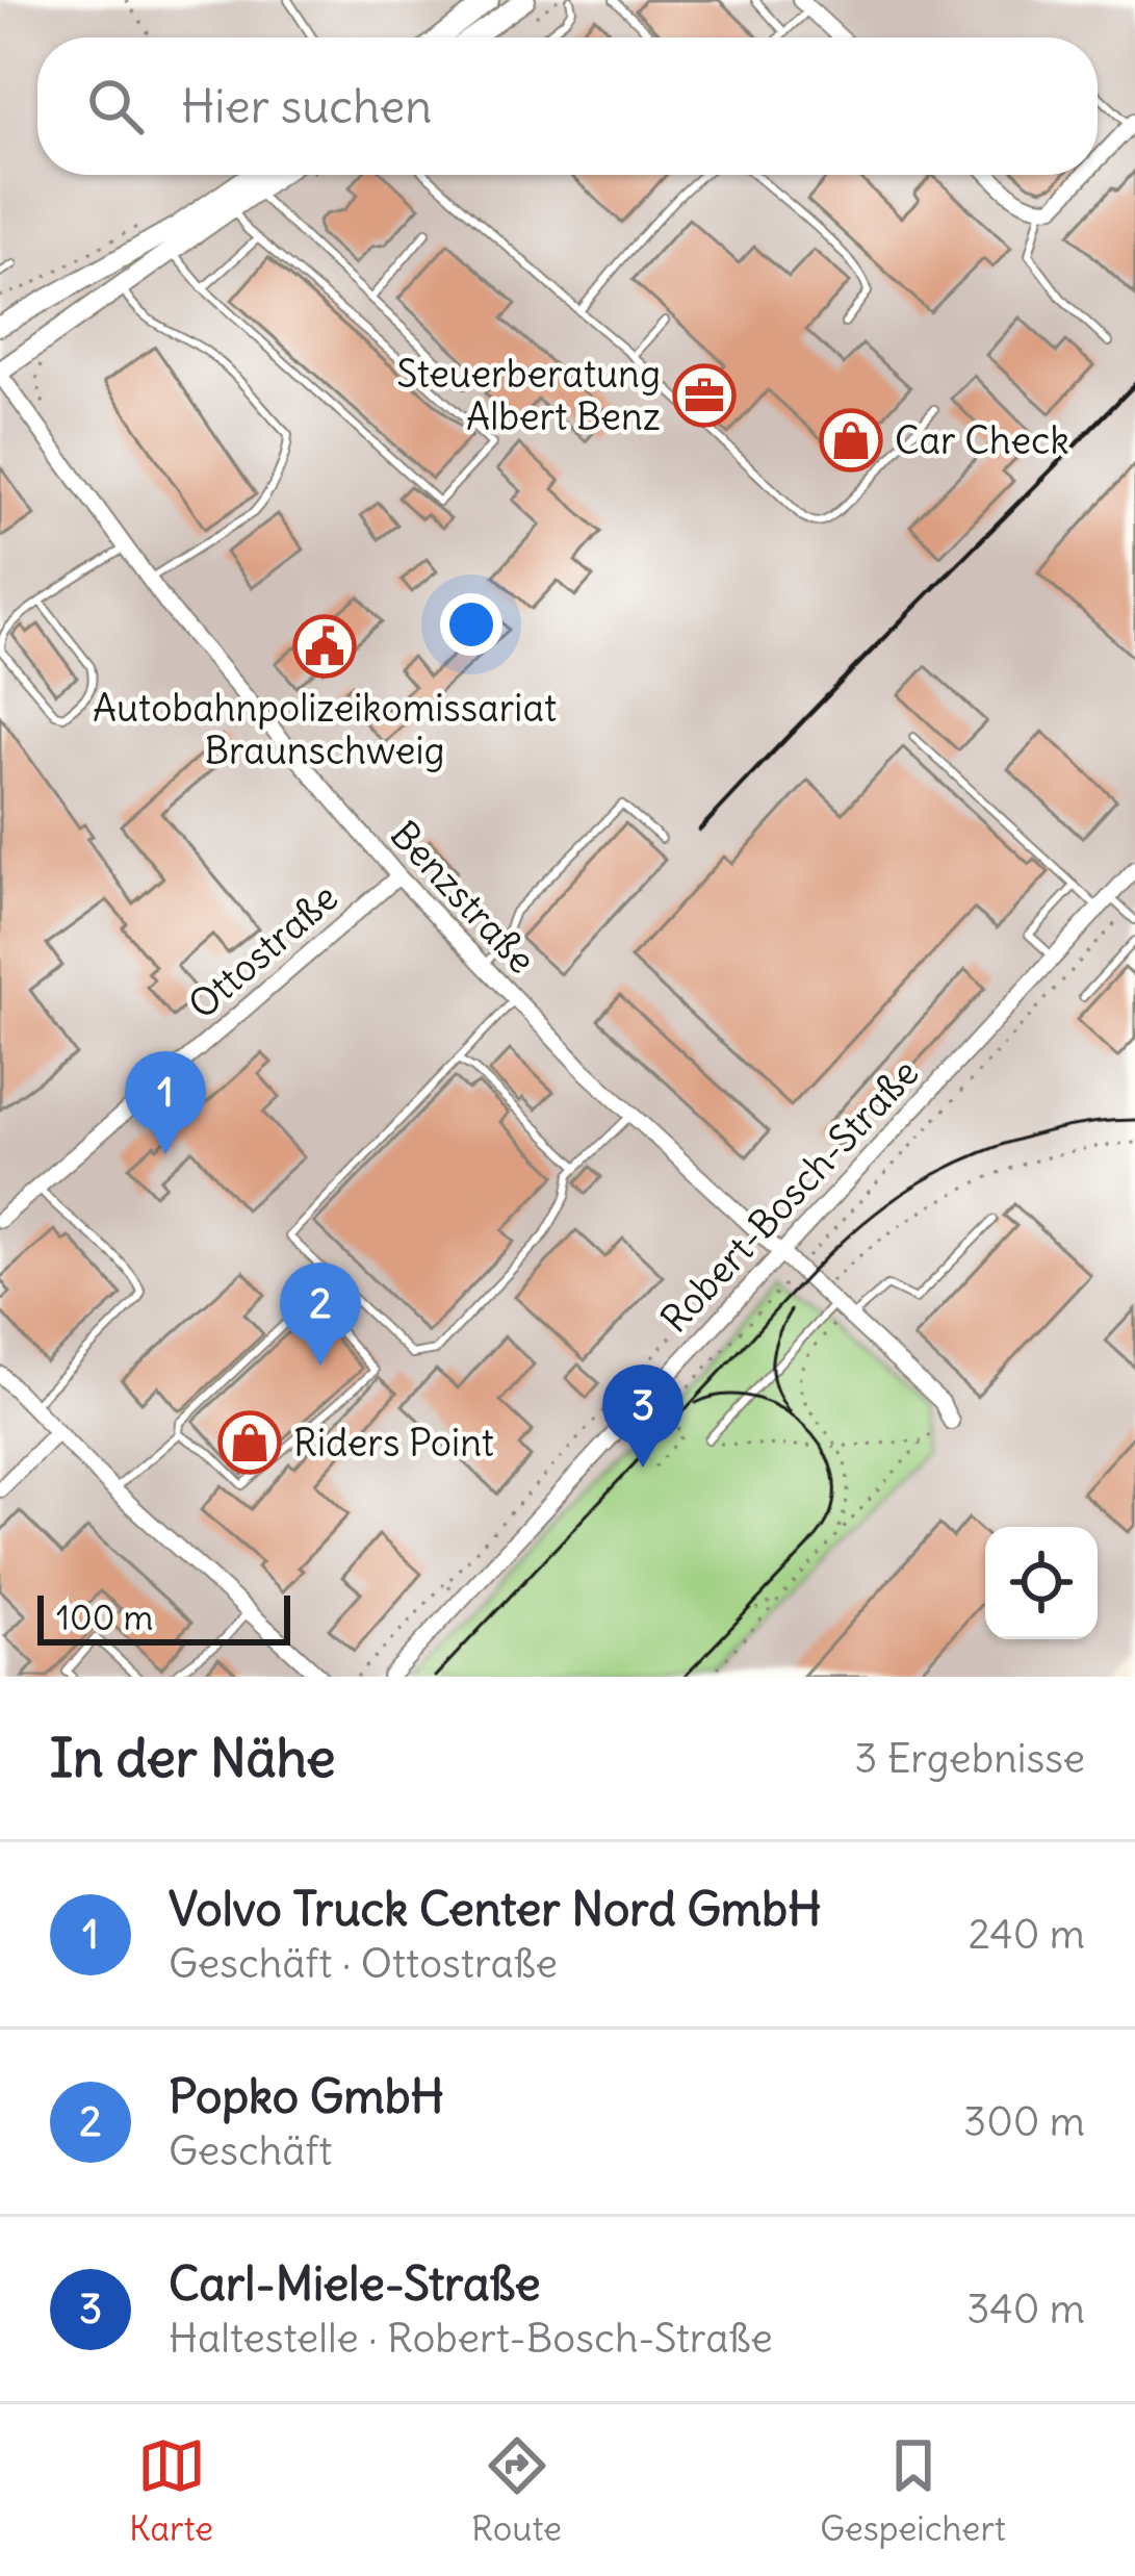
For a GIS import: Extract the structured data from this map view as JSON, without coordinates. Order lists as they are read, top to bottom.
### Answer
{
  "streets": {
    "street": ["Benzstraße", "Ottostraße", "Robert-Bosch-Straße"]
  },
  "crossings": [
    ["Benzstraße", "Ottostraße"],
    ["Benzstraße", "Robert-Bosch-Straße"]
  ],
  "places": {
    "office": ["Steuerberatung Albert Benz"],
    "shop": ["Car Check", "Riders Point"],
    "public building": ["Autobahnpolizeikomissariat Braunschweig"]
  },
  "scale_bar": "100 m",
  "page": {
    "search": "Hier suchen",
    "pins": ["1", "2", "3"],
    "scale": "100 m",
    "heading": ["In der Nähe", "3 Ergebnisse"],
    "list": [
      {
        "mark": "1",
        "name": "Volvo Truck Center Nord GmbH",
        "note": "Geschäft · Ottostraße",
        "value": "240 m"
      },
      {
        "mark": "2",
        "name": "Popko GmbH",
        "note": "Geschäft",
        "value": "300 m"
      },
      {
        "mark": "3",
        "name": "Carl-Miele-Straße",
        "note": "Haltestelle · Robert-Bosch-Straße",
        "value": "340 m"
      }
    ],
    "nav": ["Karte", "Route", "Gespeichert"]
  }
}
